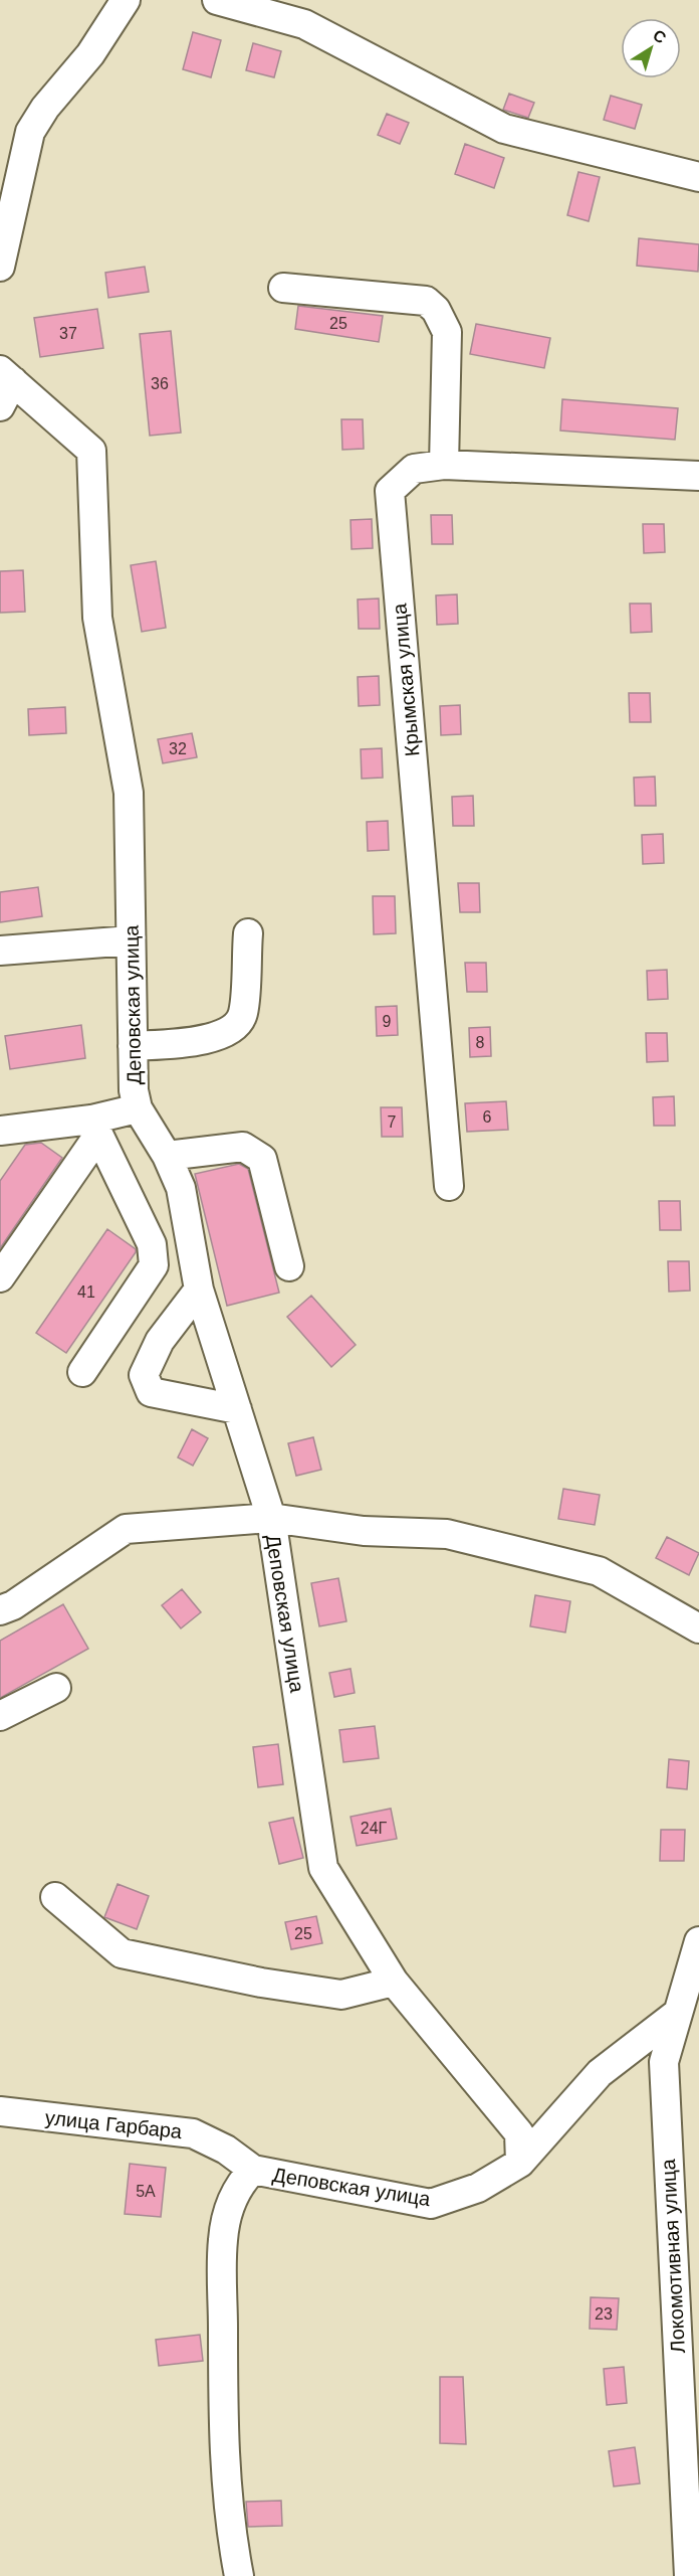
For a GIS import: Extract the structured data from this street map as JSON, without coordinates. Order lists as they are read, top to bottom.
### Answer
{
  "streets": {
    "street": [
      "Крымская улица",
      "Деповская улица",
      "улица Гарбара",
      "Локомотивная улица"
    ]
  },
  "crossings": [
    ["Деповская улица", "улица Гарбара"]
  ],
  "house_numbers": [
    "25",
    "37",
    "36",
    "32",
    "9",
    "8",
    "6",
    "7",
    "41",
    "24Г",
    "25",
    "5А",
    "23"
  ],
  "north": "top right"
}
